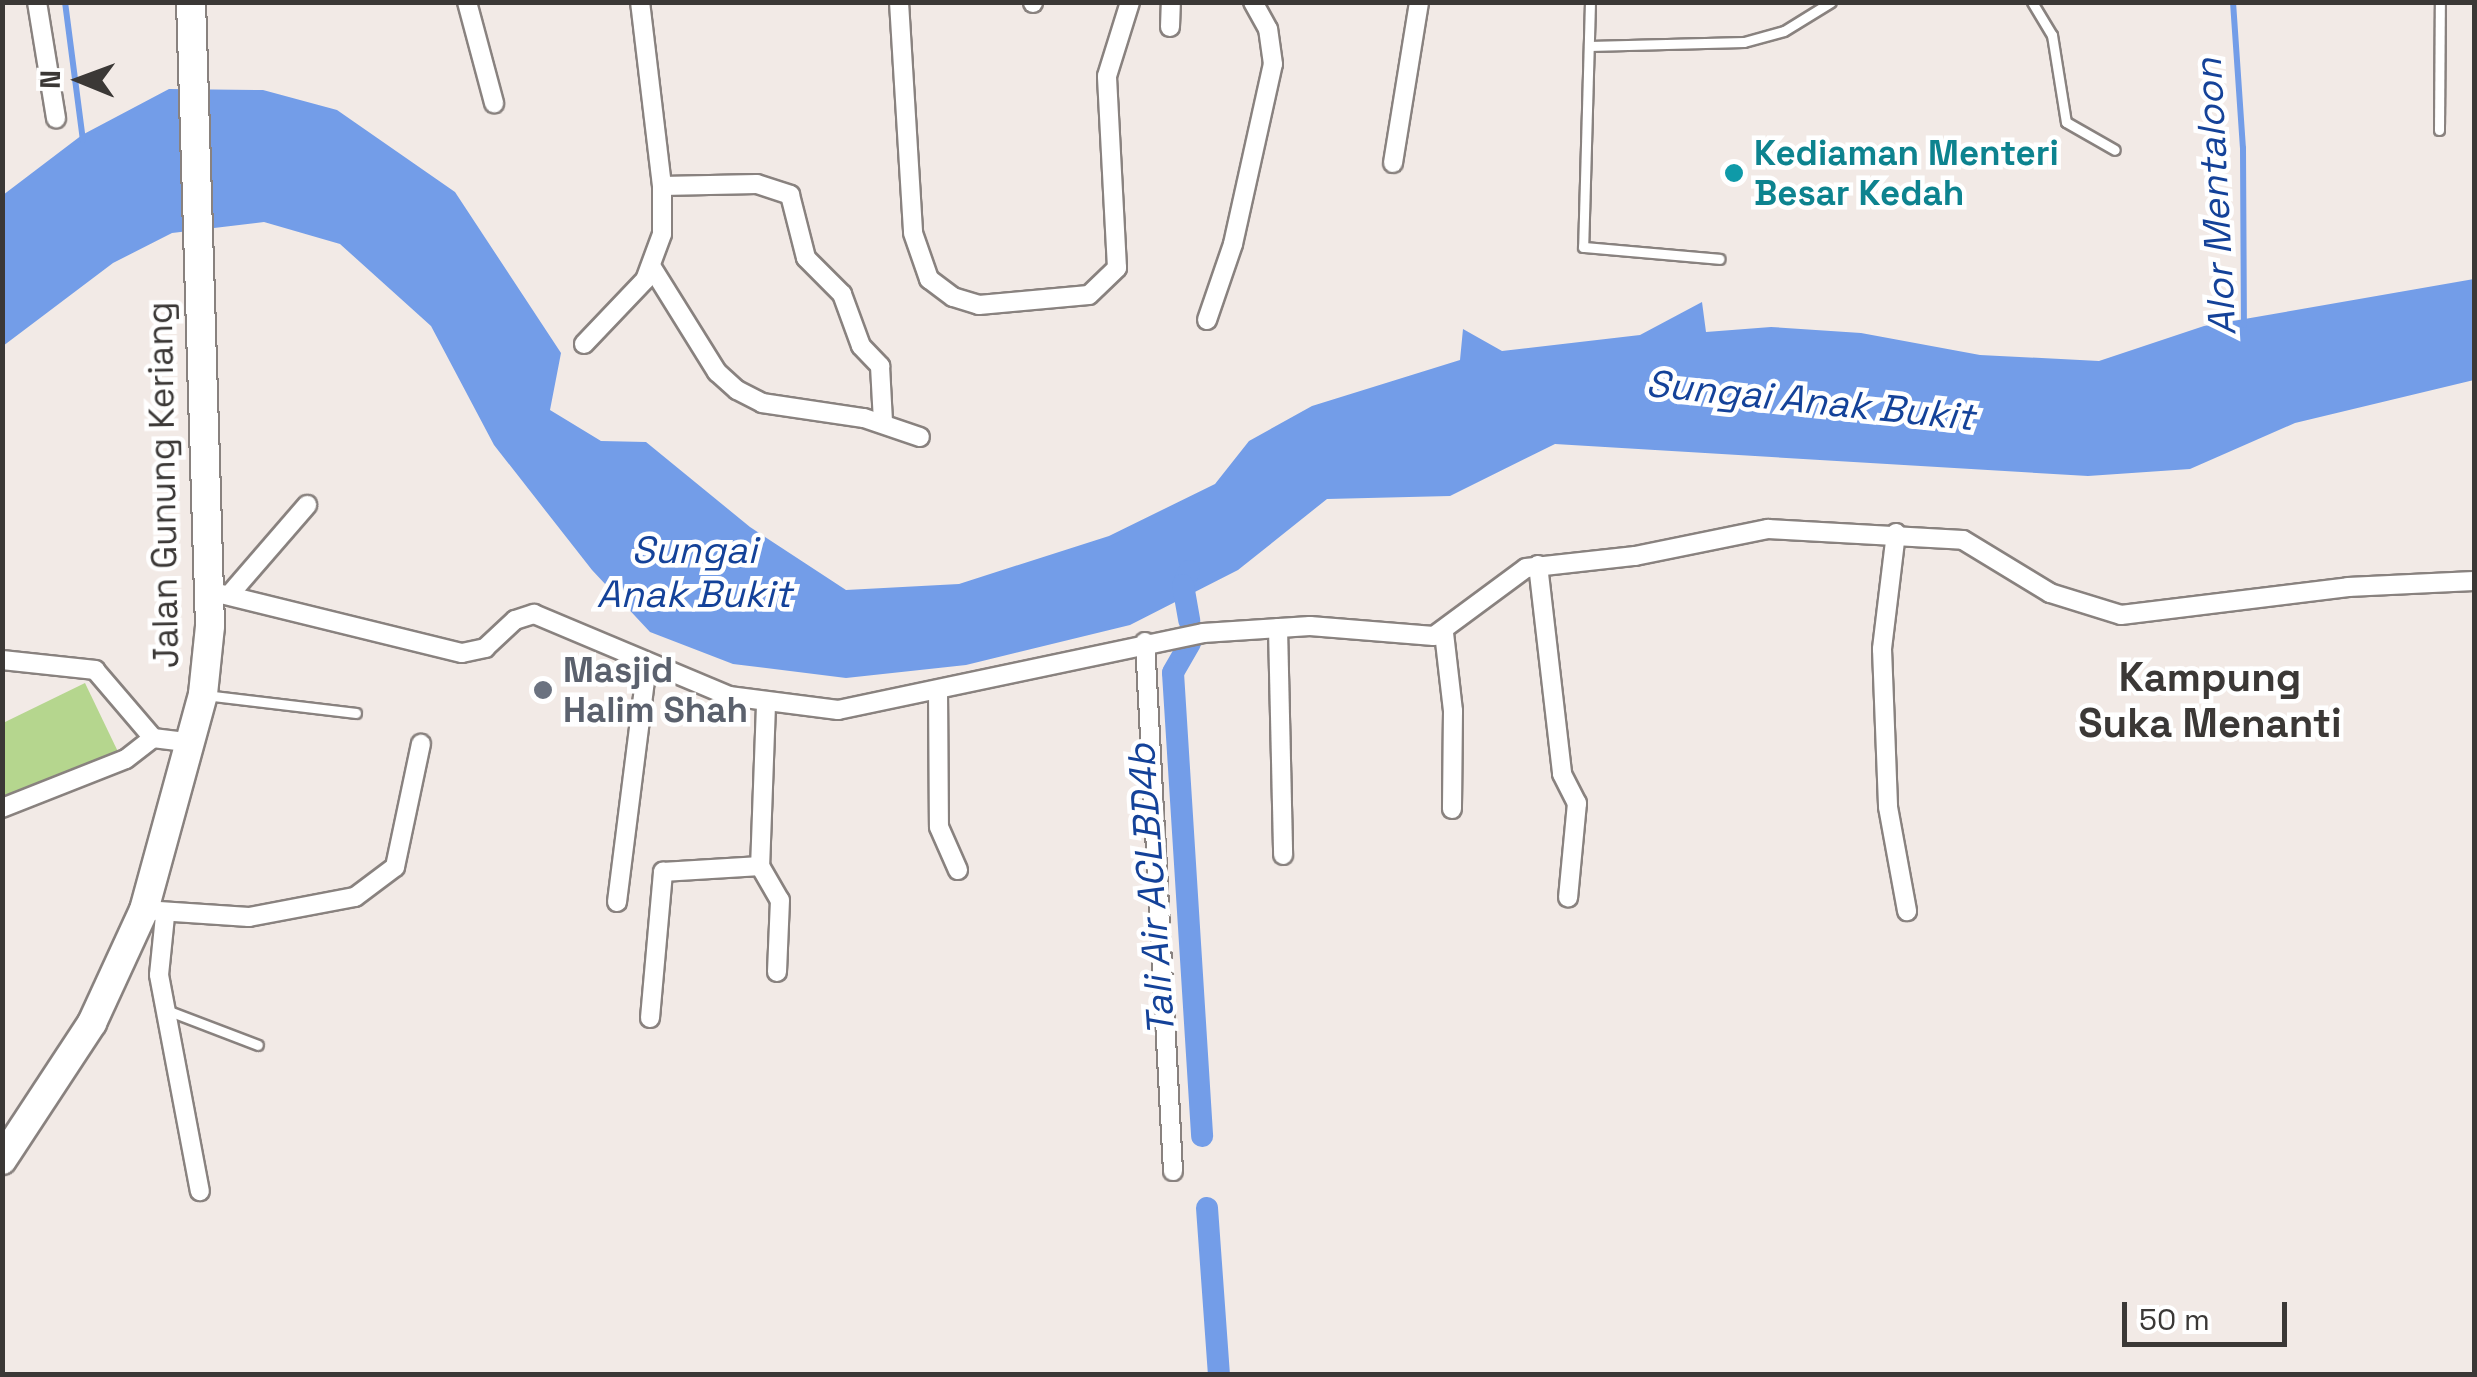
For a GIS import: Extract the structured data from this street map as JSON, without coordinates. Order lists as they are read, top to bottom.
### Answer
{
  "streets": {
    "main road": ["Jalan Gunung Keriang"]
  },
  "districts": ["Kampung Suka Menanti"],
  "water": ["Alor Mentaloon", "Sungai Anak Bukit", "Tali Air ACLBD4b"],
  "places": ["Kediaman Menteri Besar Kedah", "Masjid Halim Shah"],
  "scale_bar": "50 m",
  "north": "left"
}
